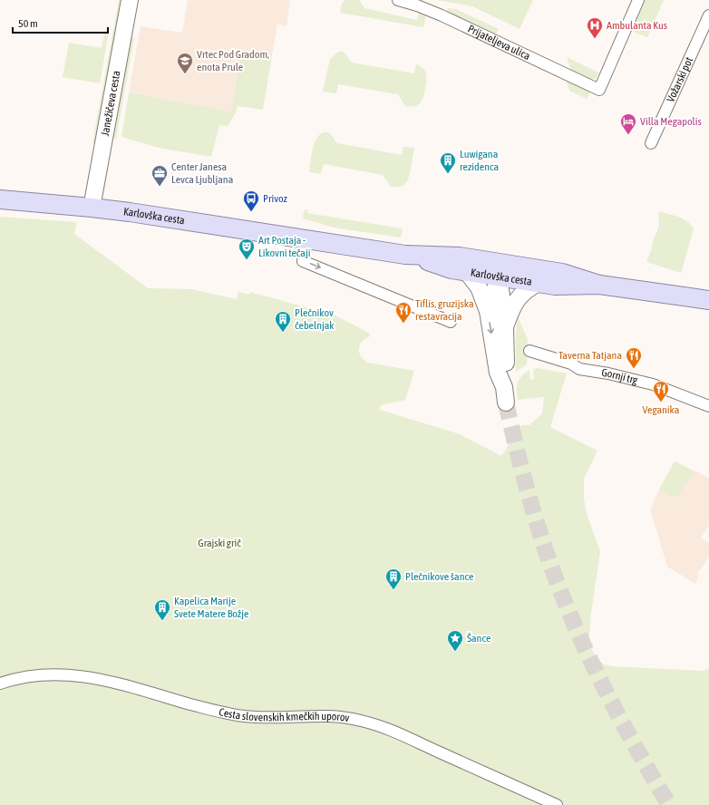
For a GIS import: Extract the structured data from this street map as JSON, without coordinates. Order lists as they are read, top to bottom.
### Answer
{
  "streets": {
    "main road": ["Janežičeva cesta", "Karlovška cesta"],
    "street": [
      "Prijateljeva ulica",
      "Vožarski pot",
      "Gornji trg",
      "Cesta slovenskih kmečkih uporov"
    ]
  },
  "crossings": [
    ["Janežičeva cesta", "Karlovška cesta"]
  ],
  "parks": ["Grajski grič"],
  "places": {
    "hospital": ["Ambulanta Kus"],
    "school or university": ["Vrtec Pod Gradom, enota Prule"],
    "hotel": ["Villa Megapolis"],
    "building": [
      "Luwigana rezidenca",
      "Plečnikov čebelnjak",
      "Plečnikove šance",
      "Kapelica Marije Svete Matere Božje"
    ],
    "office": ["Center Janesa Levca Ljubljana"],
    "bus stop": ["Privoz"],
    "theatre": ["Art Postaja - Likovni tečaji"],
    "restaurant": ["Tiflis, gruzijska restavracija", "Taverna Tatjana", "Veganika"],
    "place": ["Šance"]
  },
  "scale_bar": "50 m"
}
